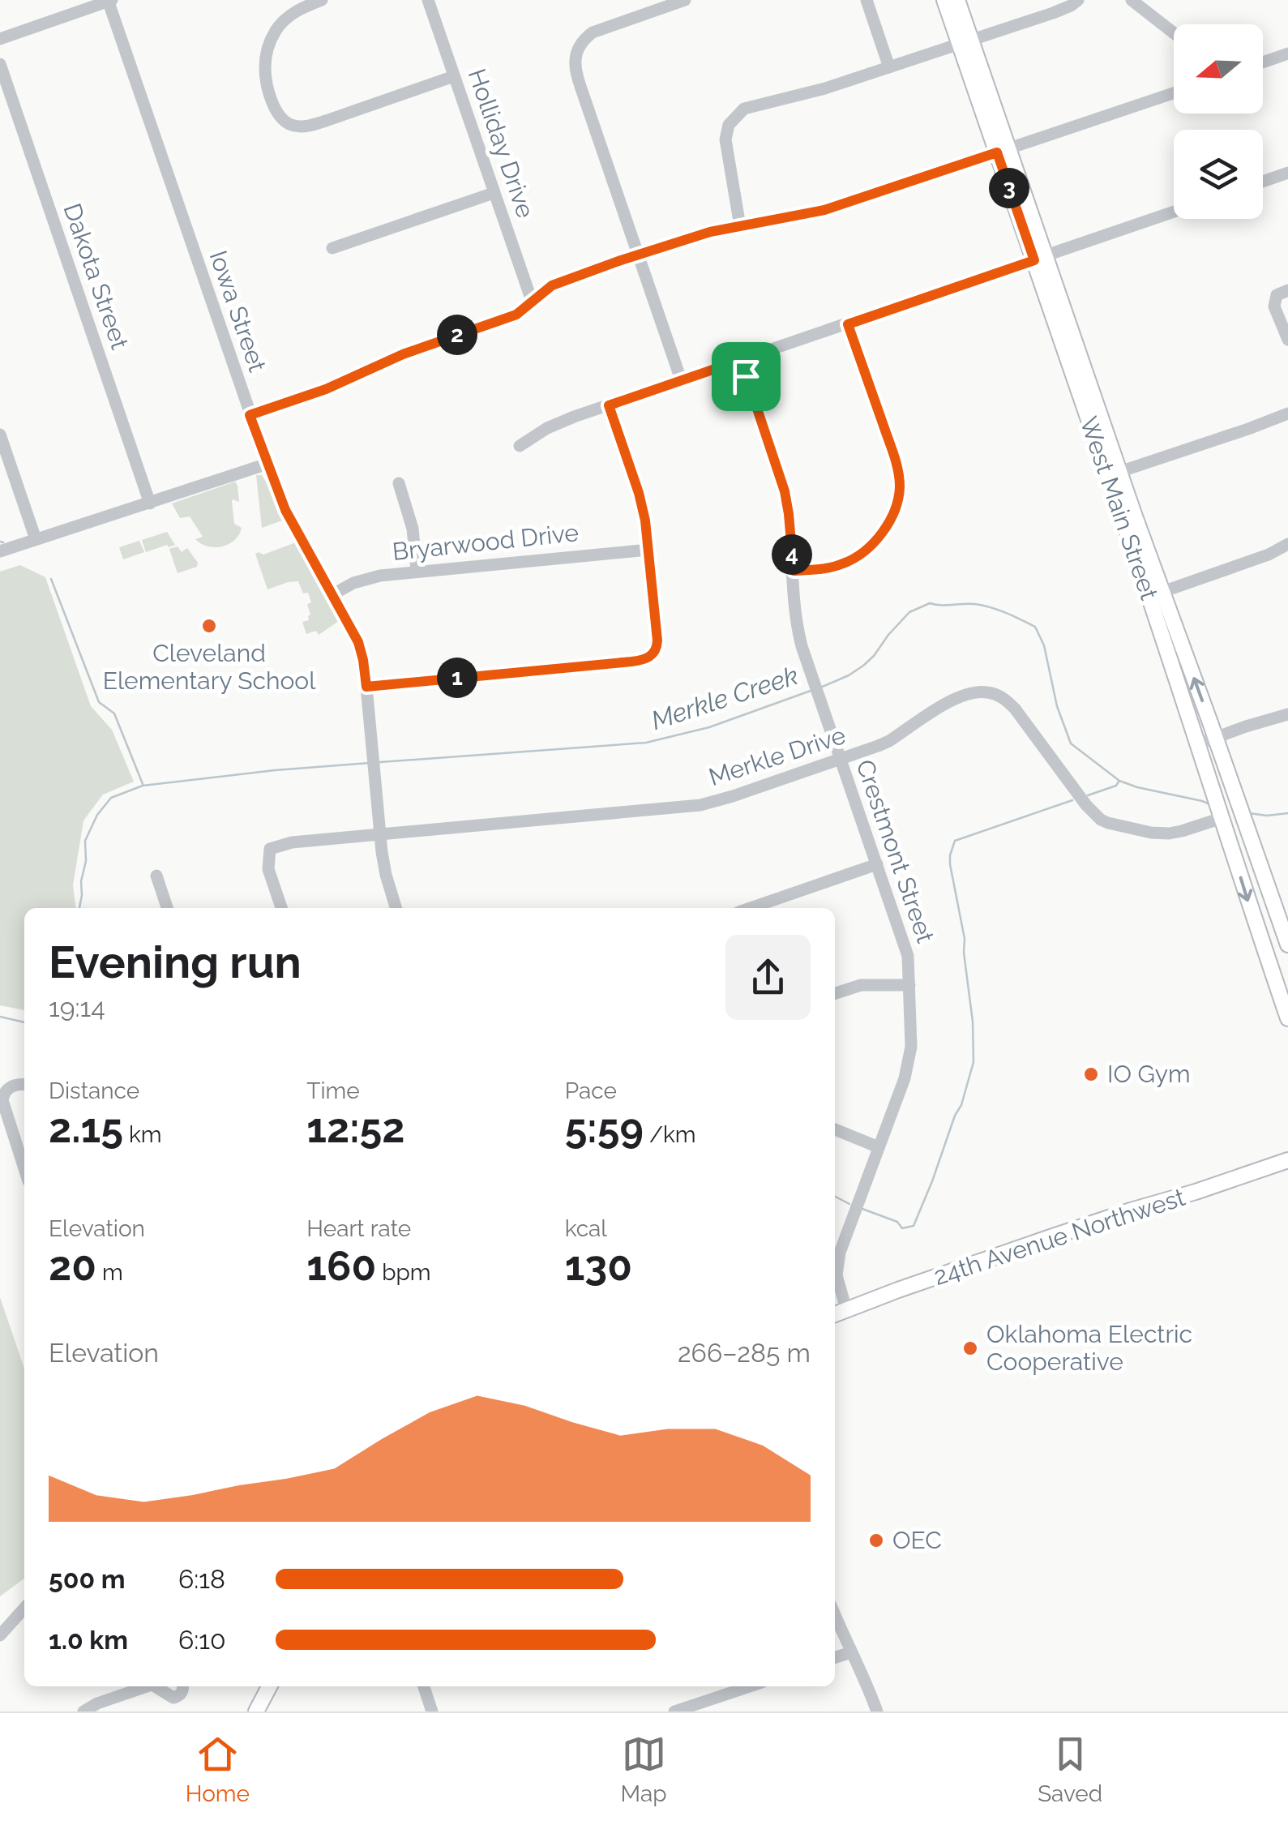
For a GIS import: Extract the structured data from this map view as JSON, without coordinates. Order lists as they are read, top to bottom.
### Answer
{
  "streets": {
    "main road": ["West Main Street", "24th Avenue Northwest"],
    "street": [
      "Holliday Drive",
      "Dakota Street",
      "Iowa Street",
      "Bryarwood Drive",
      "Merkle Drive",
      "Crestmont Street"
    ]
  },
  "crossings": [
    ["Iowa Street", "Bryarwood Drive"],
    ["Iowa Street", "Merkle Drive"],
    ["West Main Street", "Merkle Drive"],
    ["Merkle Drive", "Crestmont Street"],
    ["Crestmont Street", "24th Avenue Northwest"]
  ],
  "water": ["Merkle Creek"],
  "places": [
    "Cleveland Elementary School",
    "IO Gym",
    "Oklahoma Electric Cooperative",
    "OEC"
  ],
  "north": "left",
  "page": {
    "pins": [
      "3",
      "2",
      "4",
      "1"
    ],
    "heading": ["Evening run", "19:14"],
    "stats": [
      ["Distance", "2.15 km"],
      ["Time", "12:52"],
      ["Pace", "5:59 /km"],
      ["Elevation", "20 m"],
      ["Heart rate", "160 bpm"],
      ["kcal", "130"]
    ],
    "chart": ["Elevation", "266–285 m"],
    "list": [
      {
        "name": "500 m",
        "note": "6:18"
      },
      {
        "name": "1.0 km",
        "note": "6:10"
      }
    ],
    "tabs": ["Home", "Map", "Saved"]
  }
}
